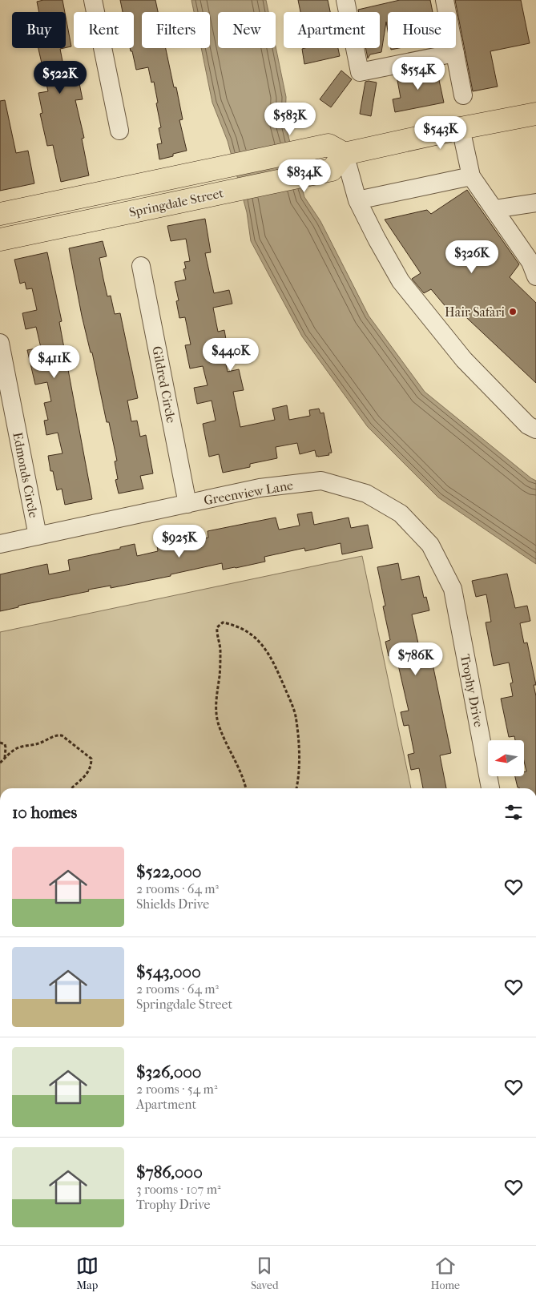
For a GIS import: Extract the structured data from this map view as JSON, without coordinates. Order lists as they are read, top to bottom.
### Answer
{
  "streets": {
    "main road": ["Springdale Street"],
    "street": [
      "Gildred Circle",
      "Edmonds Circle",
      "Greenview Lane",
      "Trophy Drive"
    ]
  },
  "crossings": [
    ["Gildred Circle", "Greenview Lane"],
    ["Edmonds Circle", "Greenview Lane"],
    ["Greenview Lane", "Trophy Drive"]
  ],
  "places": ["Hair Safari"],
  "north": "left",
  "page": {
    "chip": [
      "Buy",
      "Rent",
      "Filters",
      "New",
      "Apartment",
      "House"
    ],
    "price": [
      "$554K",
      "$522K",
      "$583K",
      "$543K",
      "$834K",
      "$326K",
      "$440K",
      "$411K",
      "$925K",
      "$786K"
    ],
    "heading": "10 homes",
    "list": [
      {
        "name": "$522,000",
        "note": "2 rooms · 64 m² · Shields Drive"
      },
      {
        "name": "$543,000",
        "note": "2 rooms · 64 m² · Springdale Street"
      },
      {
        "name": "$326,000",
        "note": "2 rooms · 54 m² · Apartment"
      },
      {
        "name": "$786,000",
        "note": "3 rooms · 107 m² · Trophy Drive"
      }
    ],
    "tabs": ["Map", "Saved", "Home"]
  }
}
